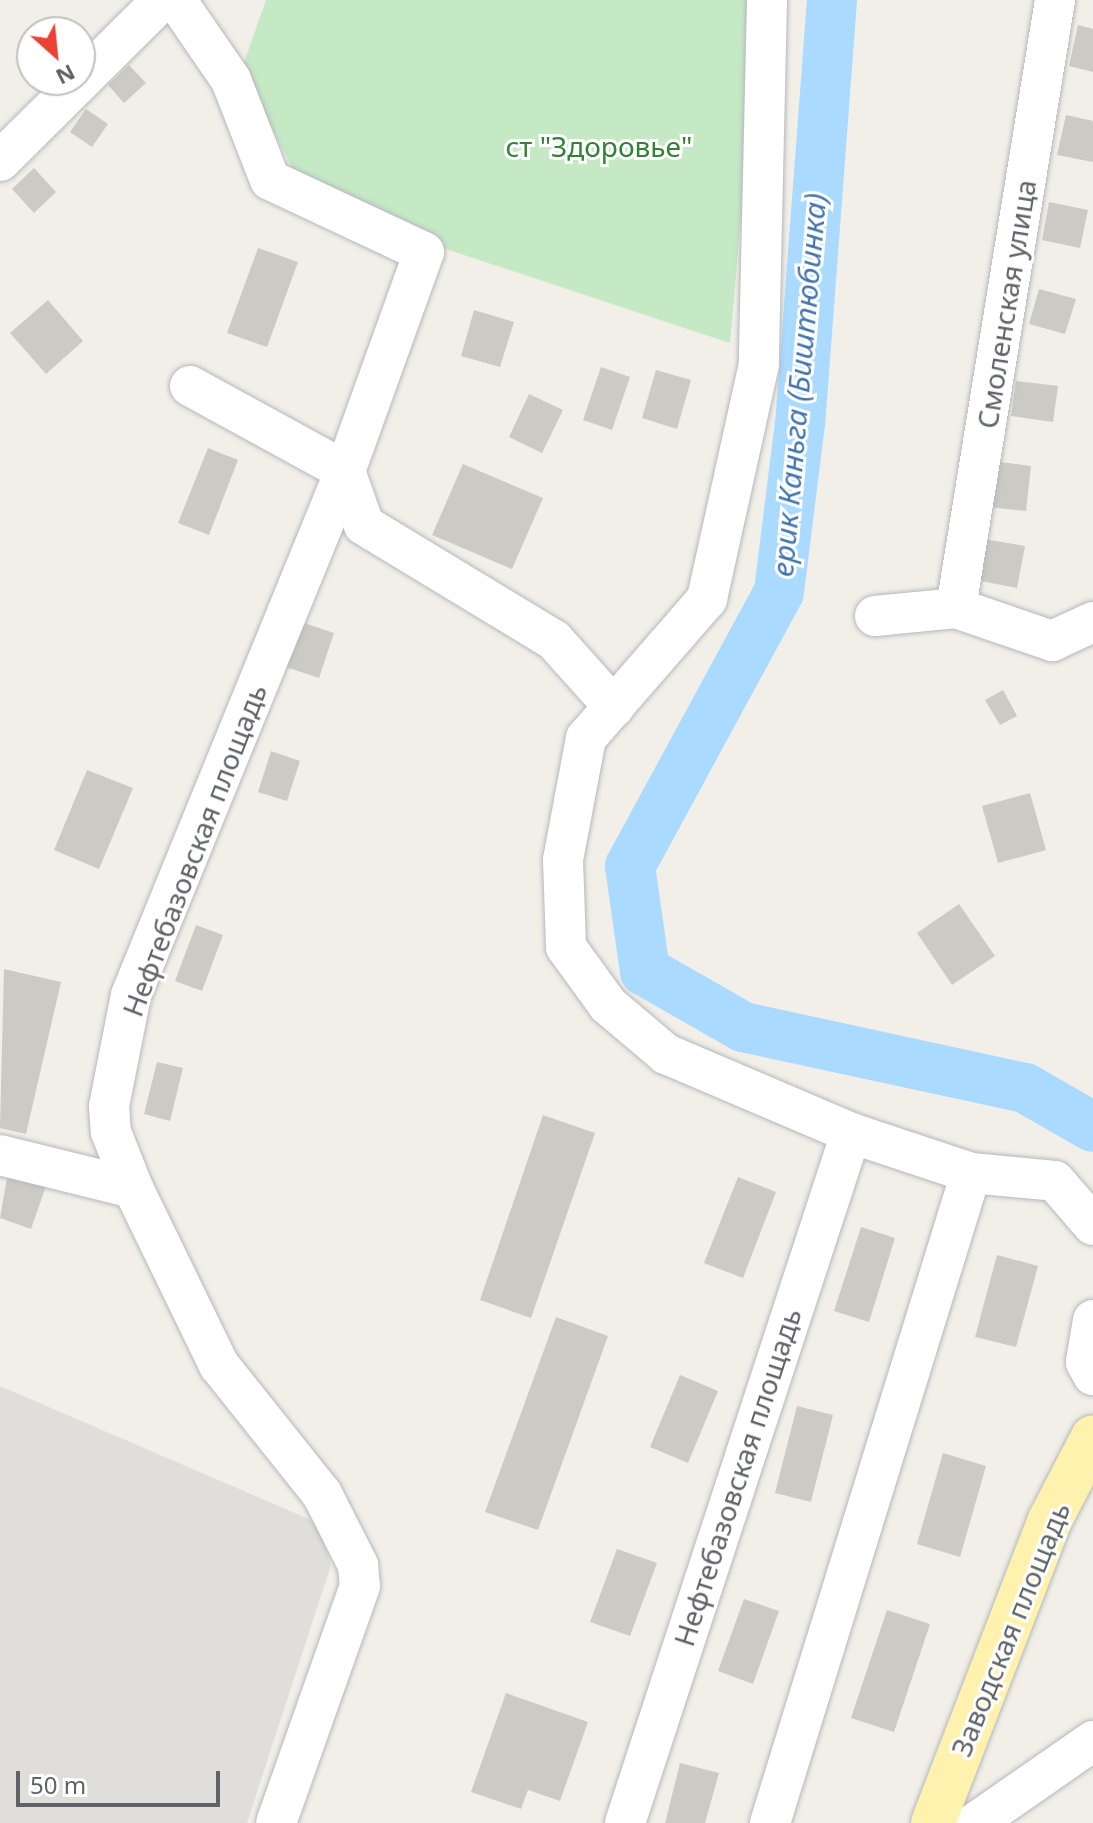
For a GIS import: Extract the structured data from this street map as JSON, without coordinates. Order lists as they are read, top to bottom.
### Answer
{
  "streets": {
    "main road": ["Заводская площадь"],
    "street": ["Смоленская улица", "Нефтебазовская площадь"]
  },
  "water": ["ерик Каньга (Биштюбинка)"],
  "parks": ["ст \"Здоровье\""],
  "scale_bar": "50 m",
  "north": "bottom right"
}
